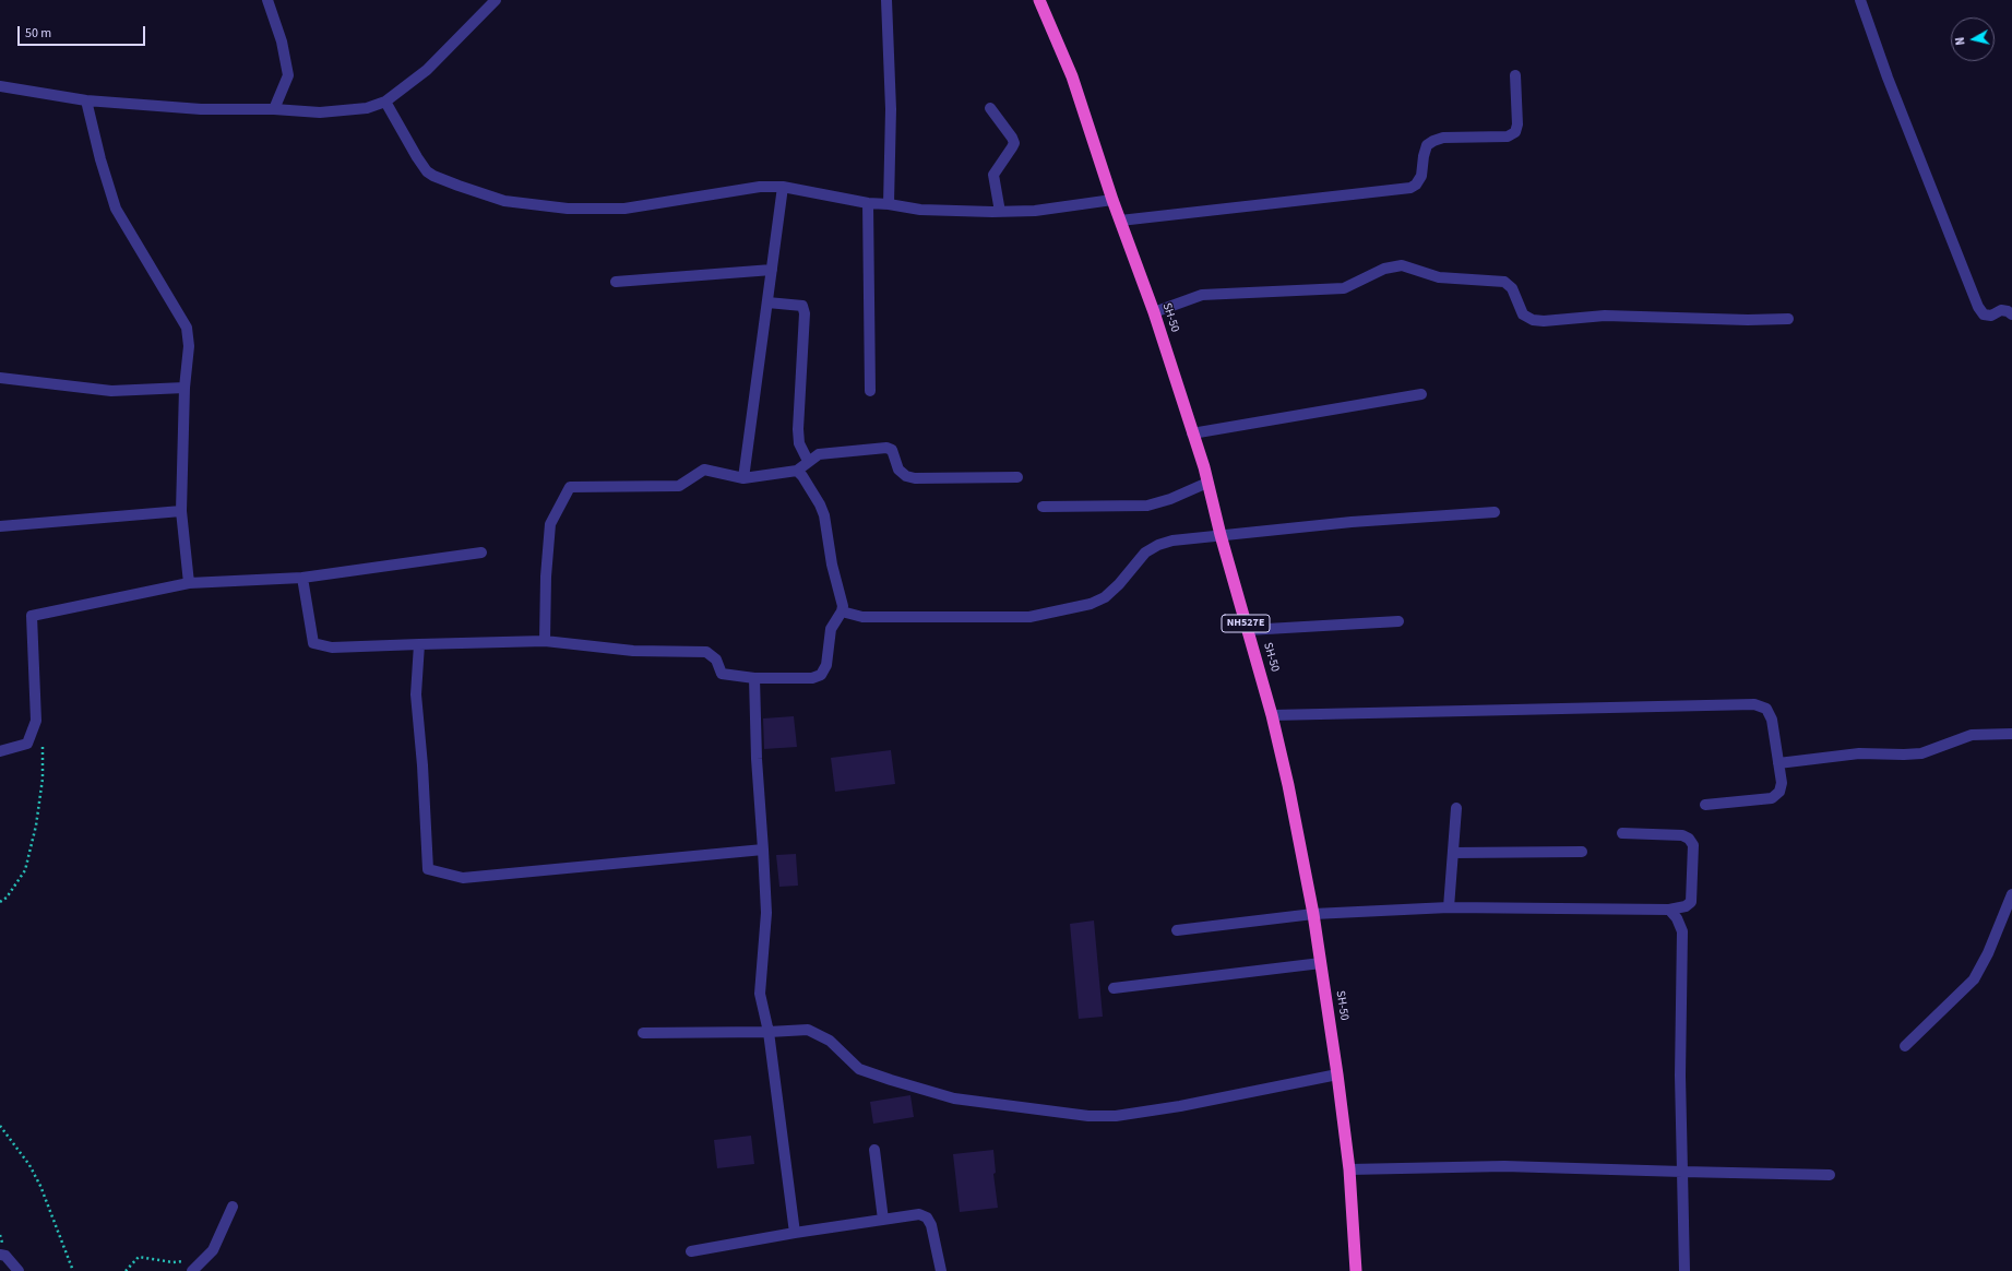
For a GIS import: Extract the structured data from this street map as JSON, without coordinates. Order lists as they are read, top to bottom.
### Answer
{
  "streets": {
    "highway": ["SH-50", "NH527E"]
  },
  "scale_bar": "50 m",
  "north": "left"
}
